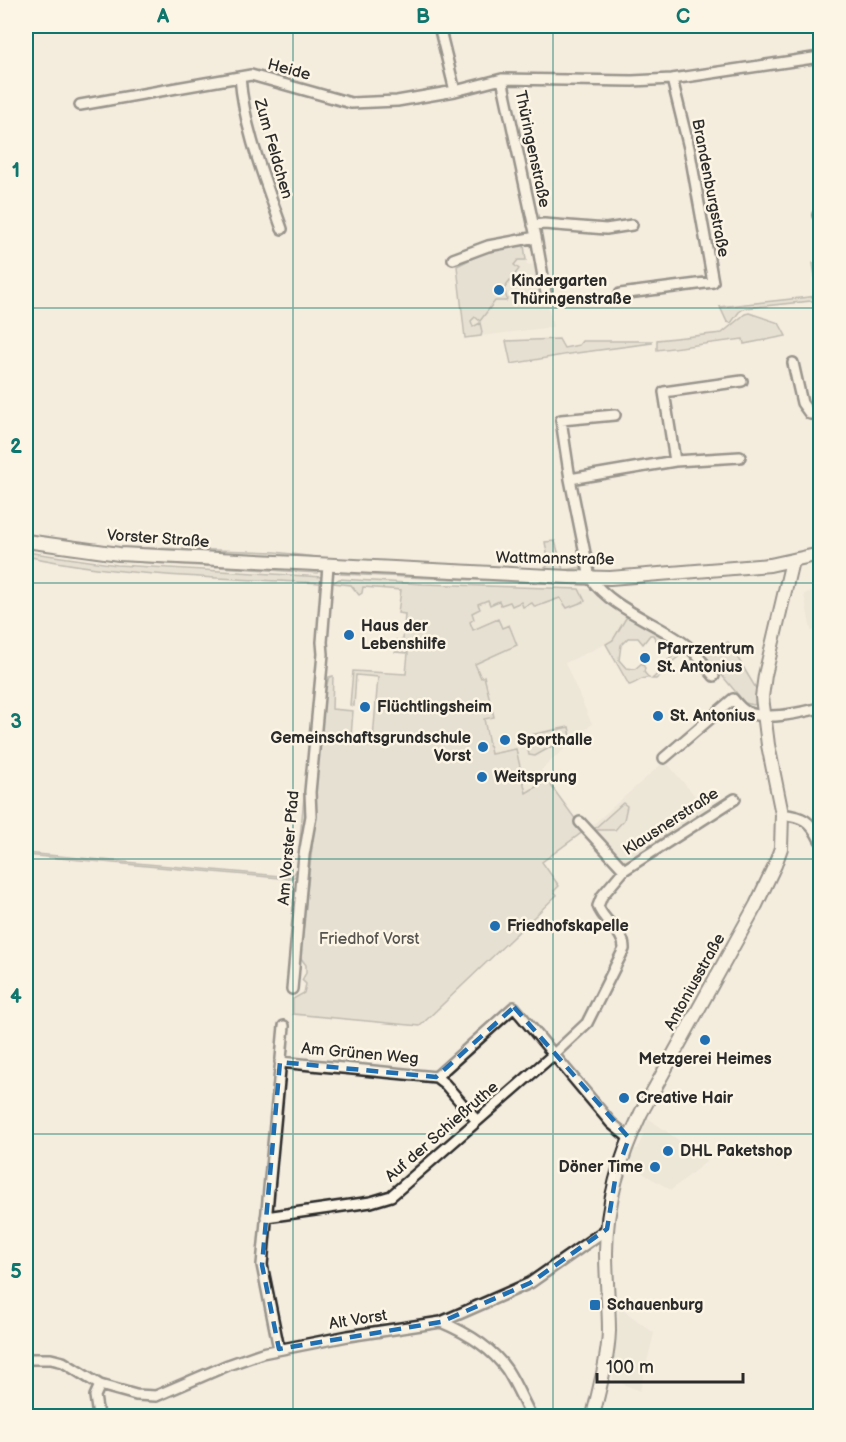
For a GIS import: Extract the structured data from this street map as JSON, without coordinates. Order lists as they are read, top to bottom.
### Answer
{
  "streets": {
    "street": [
      "Heide",
      "Zum Feldchen",
      "Thüringenstraße",
      "Brandenburgstraße",
      "Vorster Straße",
      "Wattmannstraße",
      "Klausnerstraße",
      "Am Vorster Pfad",
      "Antoniusstraße",
      "Am Grünen Weg",
      "Auf der Schießruthe",
      "Alt Vorst"
    ]
  },
  "crossings": [
    ["Heide", "Zum Feldchen"],
    ["Heide", "Thüringenstraße"],
    ["Heide", "Brandenburgstraße"],
    ["Vorster Straße", "Wattmannstraße"],
    ["Wattmannstraße", "Am Vorster Pfad"],
    ["Wattmannstraße", "Antoniusstraße"],
    ["Klausnerstraße", "Am Grünen Weg"],
    ["Klausnerstraße", "Auf der Schießruthe"],
    ["Antoniusstraße", "Alt Vorst"],
    ["Am Grünen Weg", "Auf der Schießruthe"]
  ],
  "parks": ["Friedhof Vorst"],
  "places": {
    "other": [
      "Kindergarten Thüringenstraße",
      "Haus der Lebenshilfe",
      "Pfarrzentrum St. Antonius",
      "Flüchtlingsheim",
      "St. Antonius",
      "Sporthalle",
      "Gemeinschaftsgrundschule Vorst",
      "Weitsprung",
      "Friedhofskapelle",
      "Metzgerei Heimes",
      "Creative Hair",
      "DHL Paketshop",
      "Döner Time"
    ],
    "transit": ["Schauenburg"]
  },
  "scale_bar": "100 m",
  "grid": {
    "columns": ["A", "B", "C"],
    "rows": [
      "1",
      "2",
      "3",
      "4",
      "5"
    ]
  }
}
